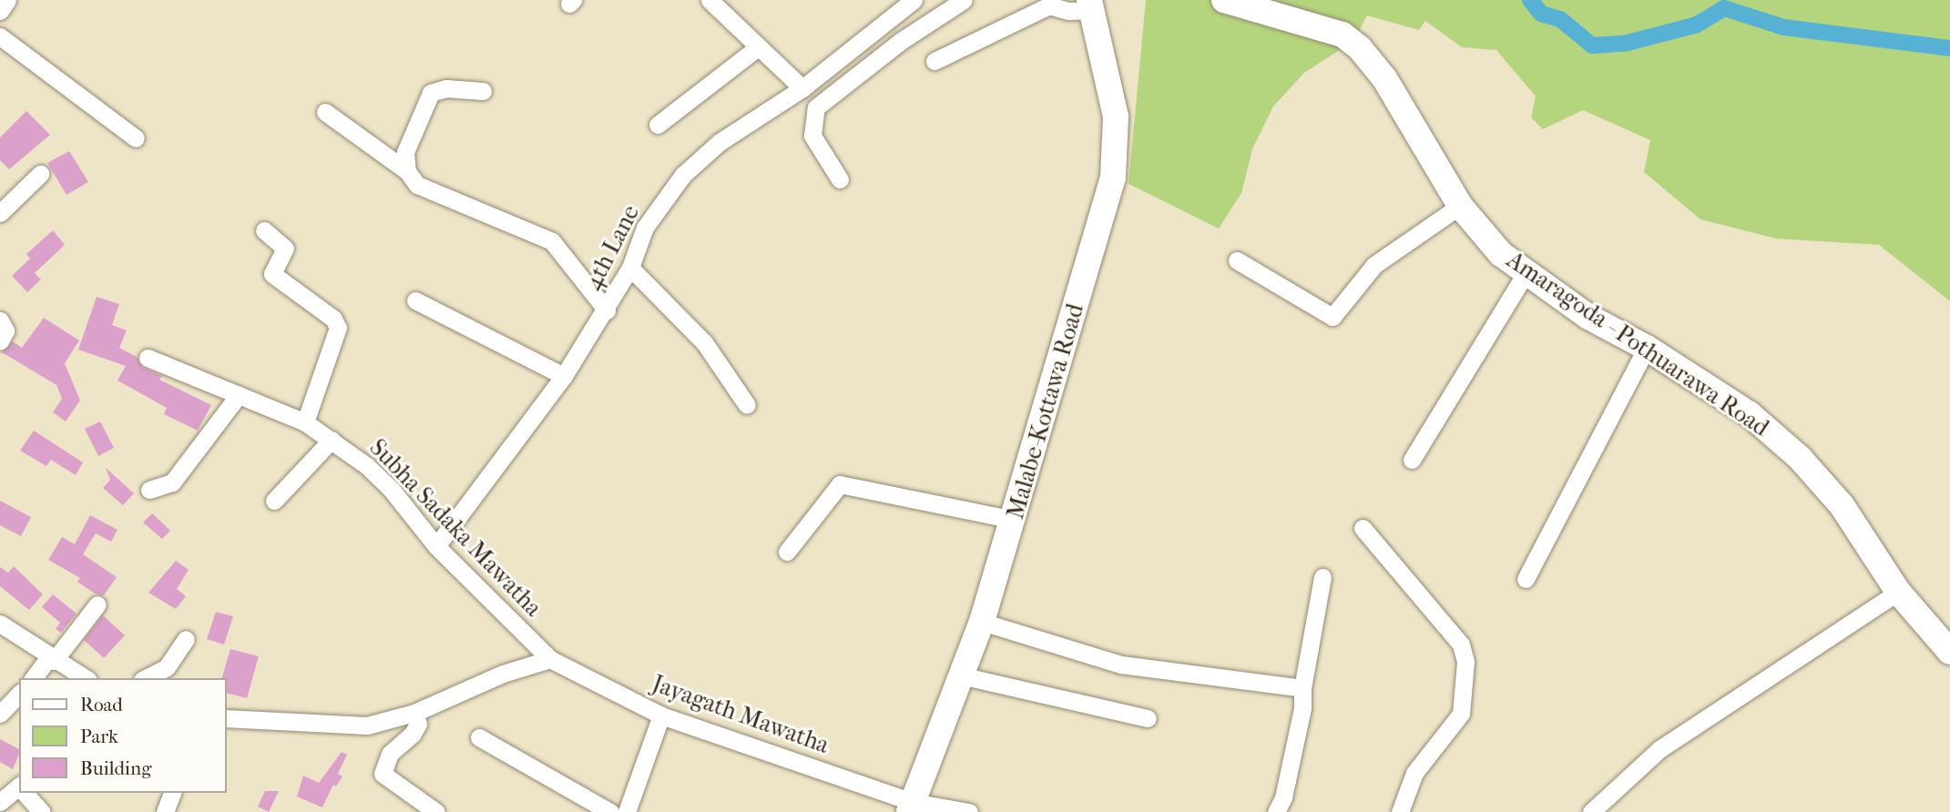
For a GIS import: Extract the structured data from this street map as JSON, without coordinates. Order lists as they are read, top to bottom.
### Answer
{
  "streets": {
    "street": [
      "4th Lane",
      "Amaragoda - Pothuarawa Road",
      "Malabe-Kottawa Road",
      "Subha Sadaka Mawatha",
      "Jayagath Mawatha"
    ]
  },
  "crossings": [
    ["4th Lane", "Subha Sadaka Mawatha"],
    ["Malabe-Kottawa Road", "Jayagath Mawatha"],
    ["Subha Sadaka Mawatha", "Jayagath Mawatha"]
  ],
  "legend": ["Road", "Park", "Building"]
}
